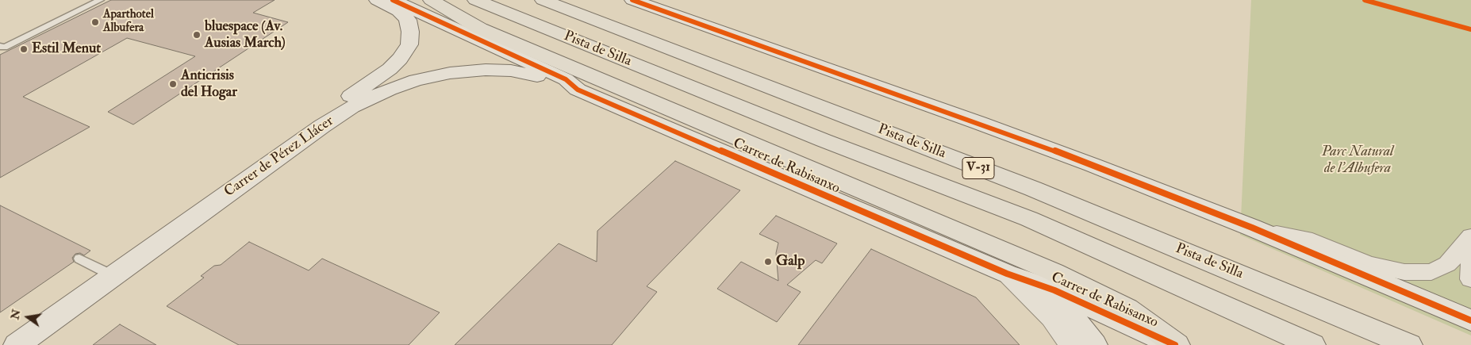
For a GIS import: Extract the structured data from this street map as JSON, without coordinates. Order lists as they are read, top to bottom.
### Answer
{
  "streets": {
    "highway": ["Pista de Silla", "V-31"],
    "street": ["Carrer de Pérez Llácer", "Carrer de Rabisanxo"]
  },
  "crossings": [
    ["Carrer de Pérez Llácer", "Carrer de Rabisanxo"]
  ],
  "parks": ["Parc Natural de l'Albufera"],
  "places": [
    "Aparthotel Albufera",
    "bluespace (Av. Ausias March)",
    "Estil Menut",
    "Anticrisis del Hogar",
    "Galp"
  ],
  "north": "left"
}
